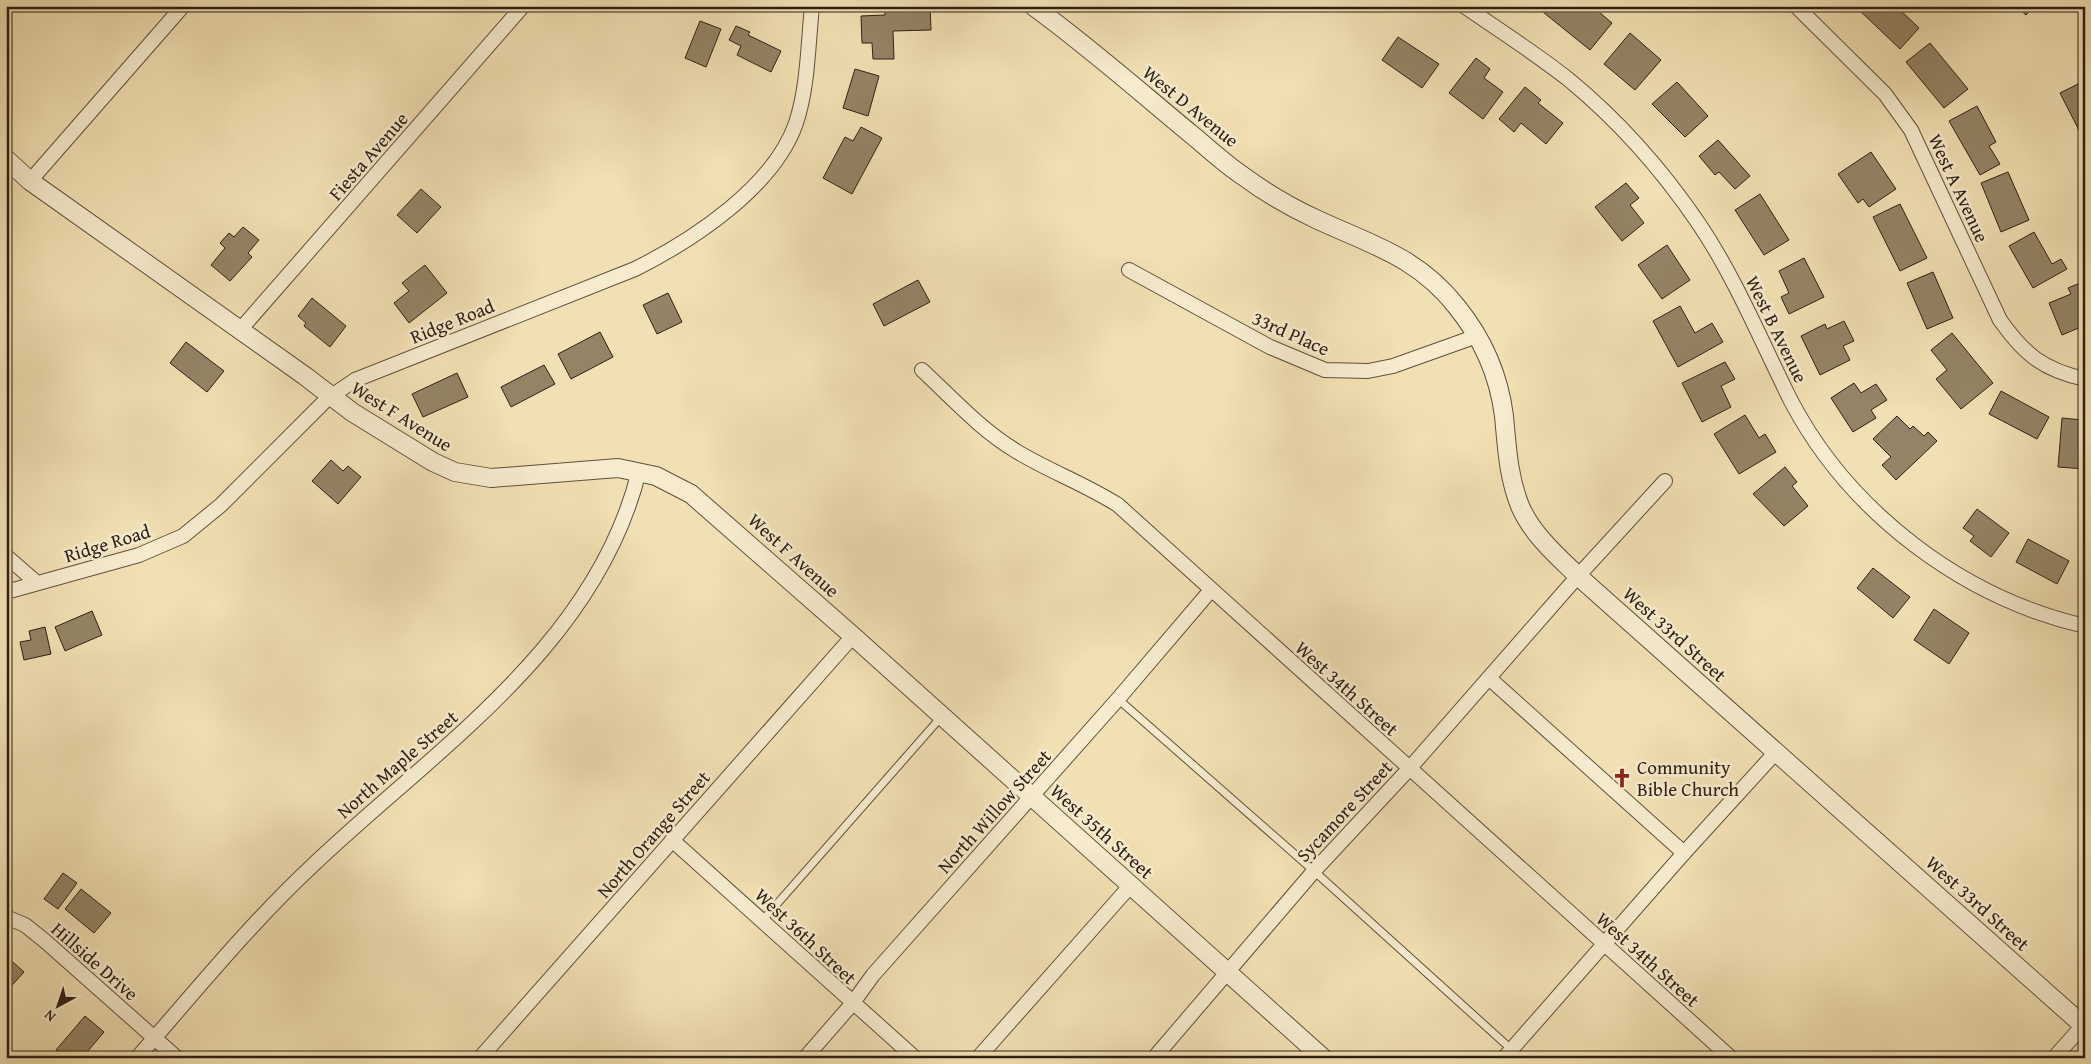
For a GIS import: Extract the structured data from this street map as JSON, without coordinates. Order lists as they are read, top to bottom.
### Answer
{
  "streets": {
    "street": [
      "West D Avenue",
      "Fiesta Avenue",
      "West A Avenue",
      "Ridge Road",
      "West B Avenue",
      "33rd Place",
      "West F Avenue",
      "West 33rd Street",
      "West 34th Street",
      "North Maple Street",
      "North Willow Street",
      "Sycamore Street",
      "West 35th Street",
      "North Orange Street",
      "West 36th Street",
      "Hillside Drive"
    ]
  },
  "crossings": [
    ["West D Avenue", "West 33rd Street"],
    ["Fiesta Avenue", "West F Avenue"],
    ["Ridge Road", "West F Avenue"],
    ["33rd Place", "West 33rd Street"],
    ["West F Avenue", "North Maple Street"],
    ["West F Avenue", "West 35th Street"],
    ["West F Avenue", "North Orange Street"],
    ["West 33rd Street", "Sycamore Street"],
    ["West 34th Street", "North Willow Street"],
    ["West 34th Street", "Sycamore Street"],
    ["North Maple Street", "Hillside Drive"],
    ["North Willow Street", "West 35th Street"],
    ["North Willow Street", "West 36th Street"],
    ["Sycamore Street", "West 35th Street"],
    ["West 35th Street", "North Orange Street"],
    ["North Orange Street", "West 36th Street"]
  ],
  "places": {
    "church": ["Community Bible Church"]
  },
  "north": "bottom left"
}
